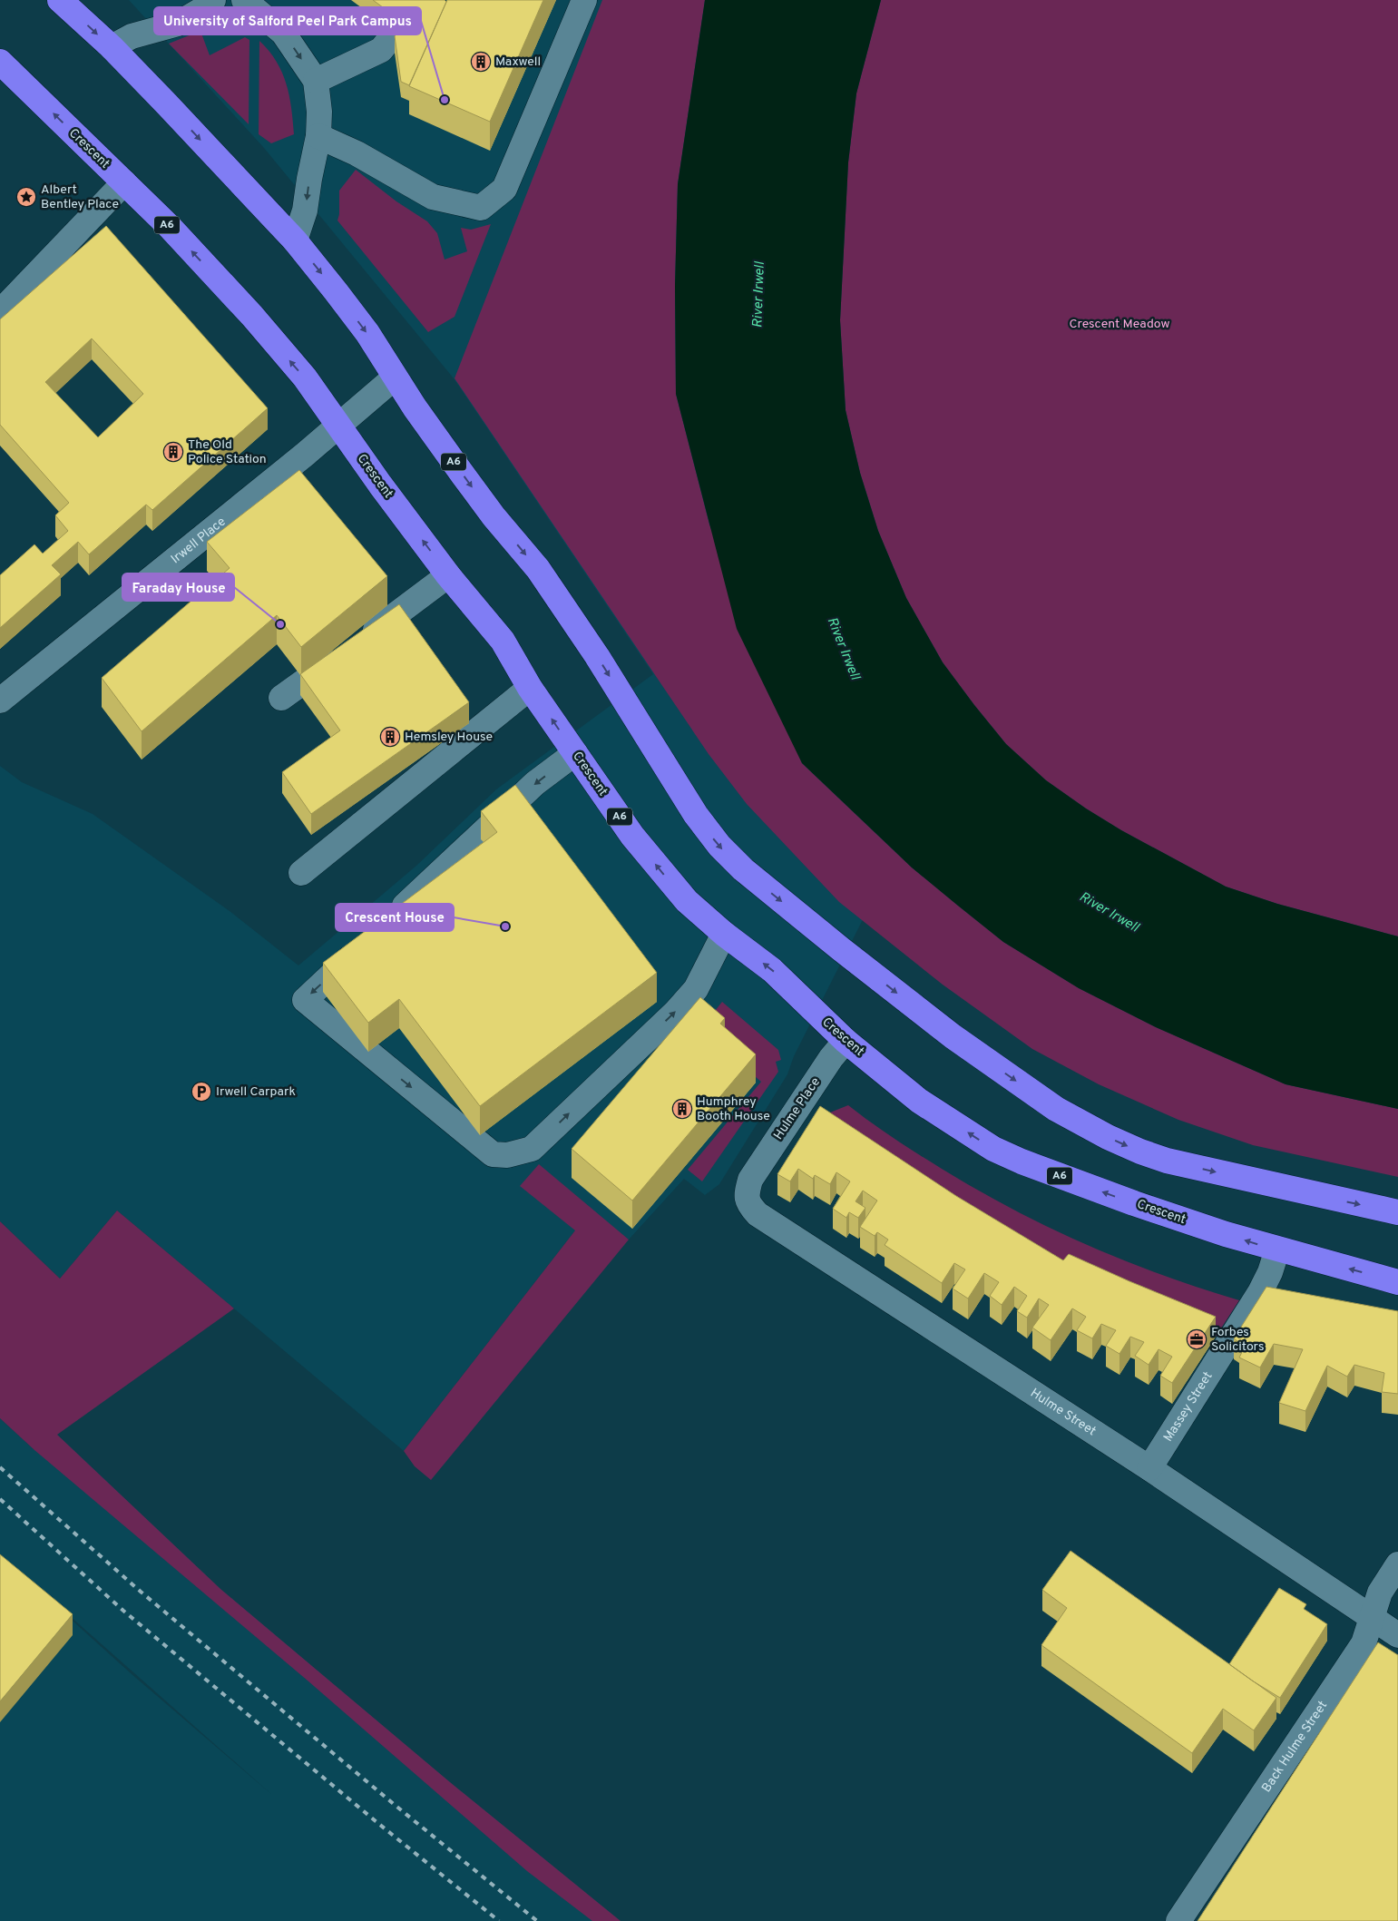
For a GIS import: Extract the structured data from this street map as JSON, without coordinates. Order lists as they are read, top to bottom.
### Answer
{
  "streets": {
    "highway": ["Crescent", "A6"],
    "street": [
      "Irwell Place",
      "Hulme Place",
      "Massey Street",
      "Hulme Street",
      "Back Hulme Street"
    ]
  },
  "crossings": [
    ["Crescent", "Irwell Place"],
    ["Crescent", "Hulme Place"],
    ["Crescent", "Massey Street"],
    ["A6", "Irwell Place"],
    ["Hulme Place", "Hulme Street"],
    ["Massey Street", "Hulme Street"],
    ["Hulme Street", "Back Hulme Street"]
  ],
  "water": ["River Irwell"],
  "parks": ["Crescent Meadow"],
  "places": {
    "building": [
      "Maxwell",
      "The Old Police Station",
      "Hemsley House",
      "Humphrey Booth House"
    ],
    "other": ["University of Salford Peel Park Campus", "Faraday House", "Crescent House"],
    "place": ["Albert Bentley Place"],
    "parking": ["Irwell Carpark"],
    "office": ["Forbes Solicitors"]
  }
}
